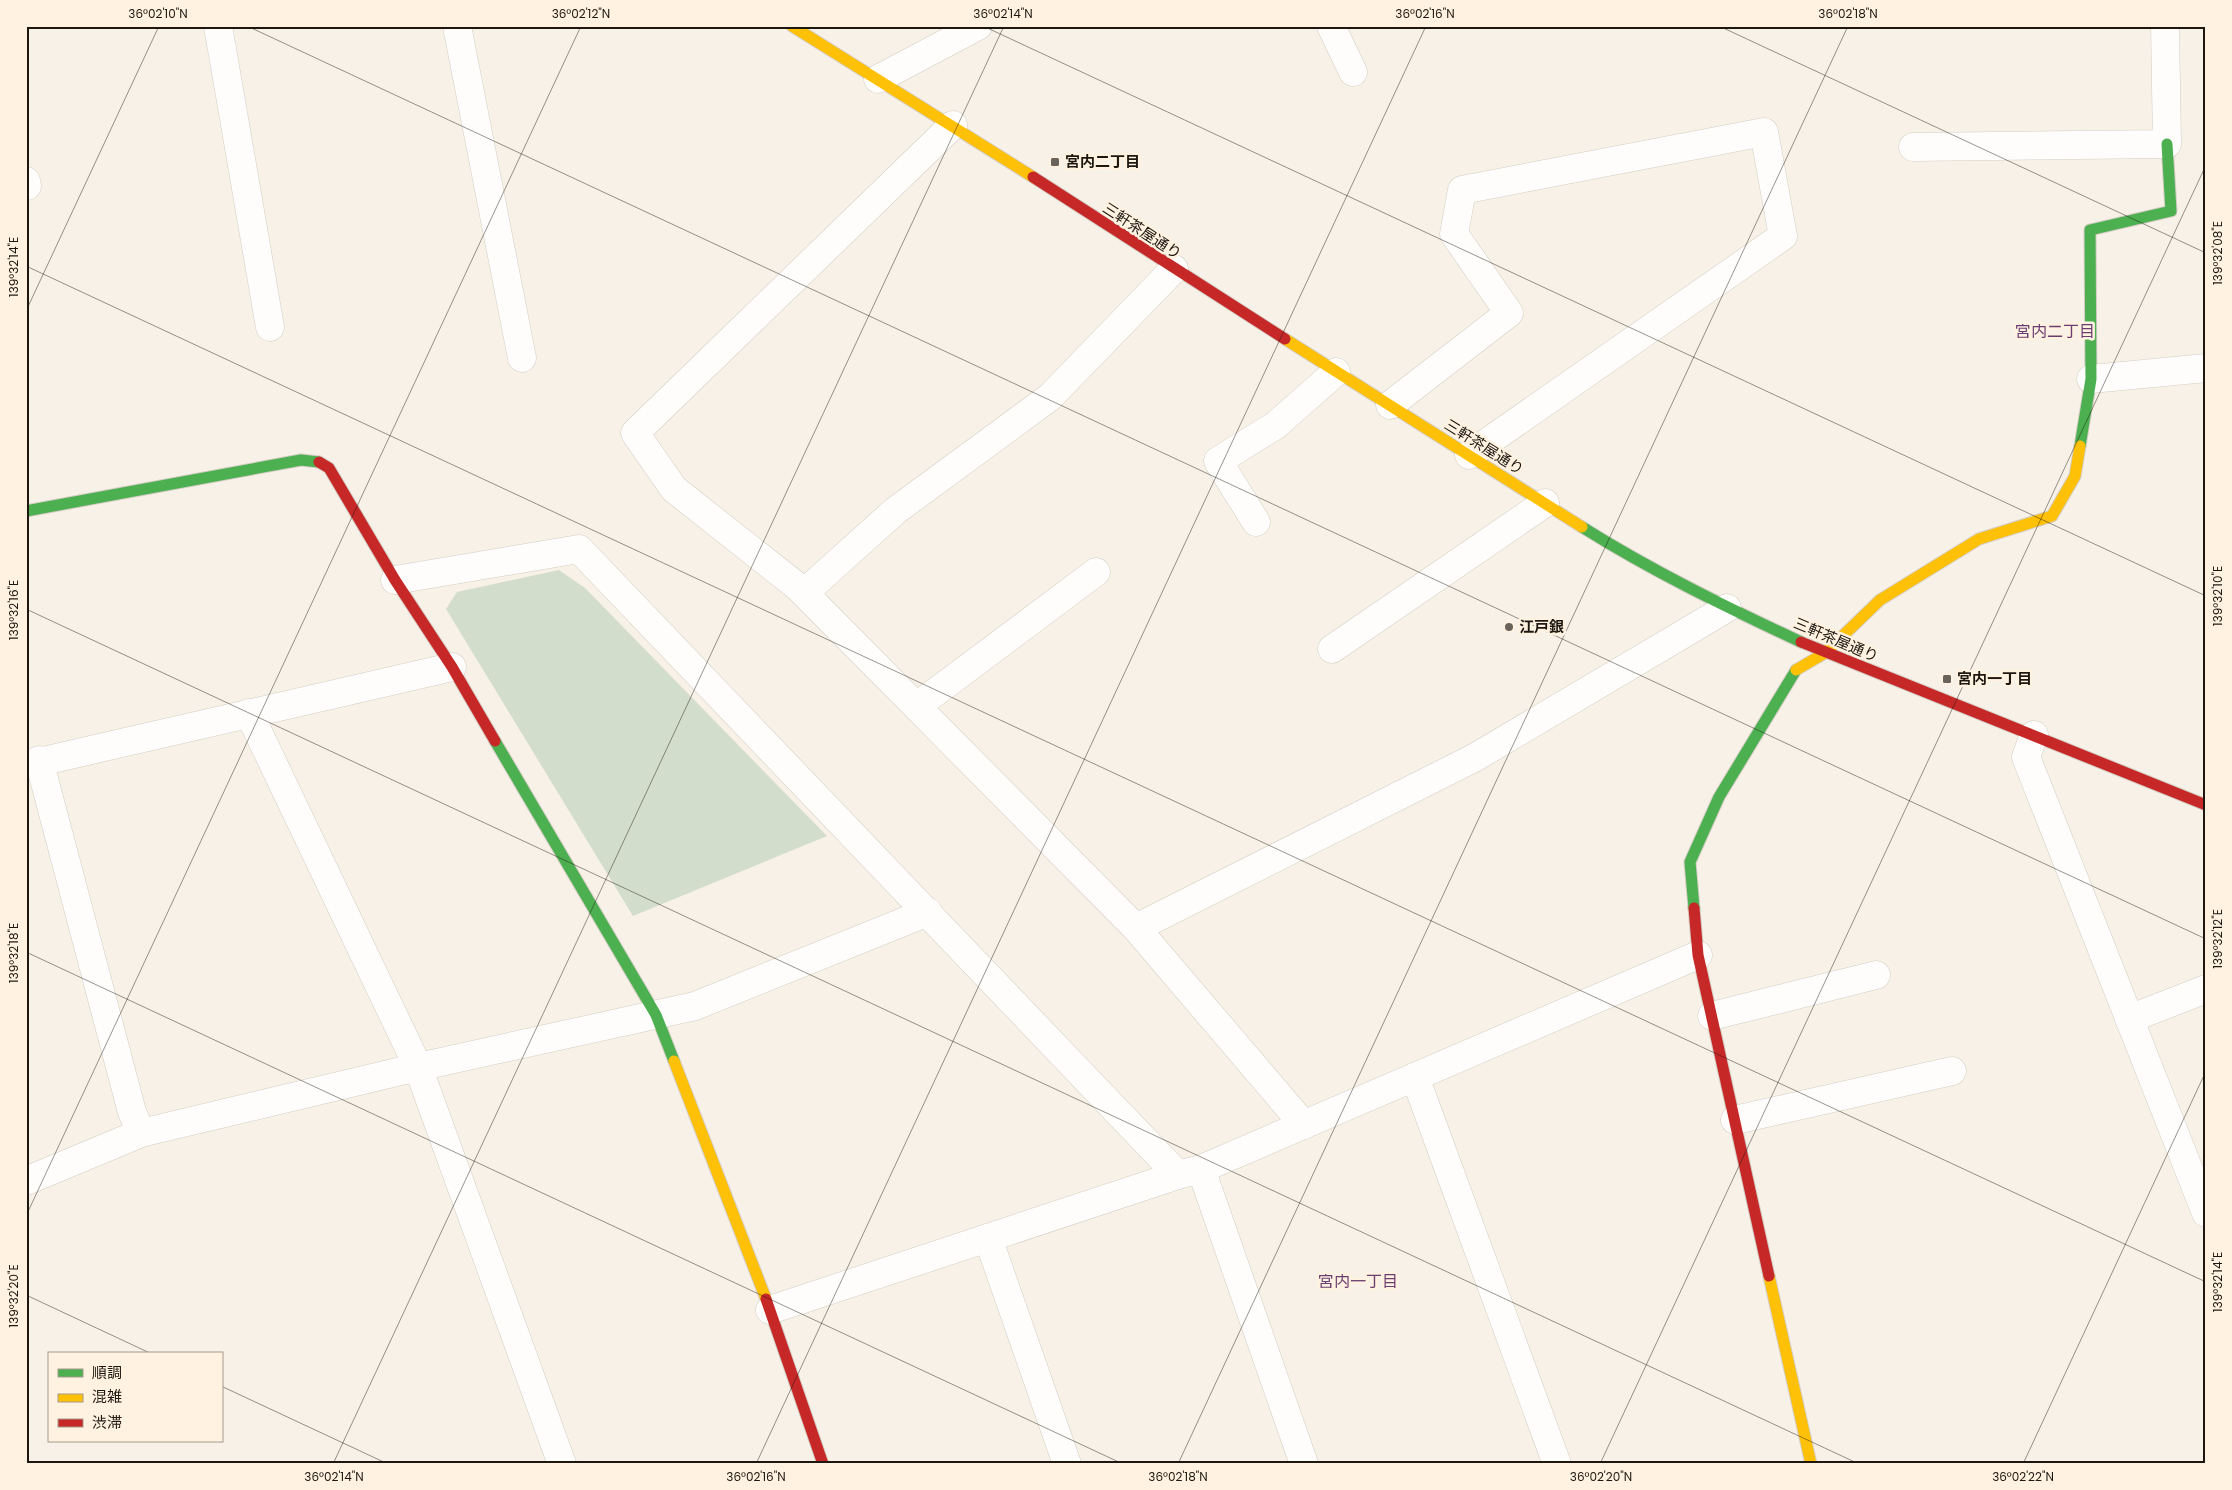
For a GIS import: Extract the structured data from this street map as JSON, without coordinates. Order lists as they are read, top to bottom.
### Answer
{
  "streets": {
    "street": ["三軒茶屋通り"]
  },
  "districts": ["宮内二丁目", "宮内一丁目"],
  "places": {
    "transit": ["宮内二丁目", "宮内一丁目"],
    "other": ["江戸銀"]
  },
  "legend": ["順調", "混雑", "渋滞"],
  "coordinates": [
    "36°02'10\"N",
    "36°02'12\"N",
    "36°02'14\"N",
    "36°02'16\"N",
    "36°02'18\"N",
    "139°32'08\"E",
    "139°32'14\"E",
    "139°32'10\"E",
    "139°32'16\"E",
    "139°32'12\"E",
    "139°32'18\"E",
    "139°32'20\"E",
    "36°02'20\"N",
    "36°02'22\"N"
  ]
}
